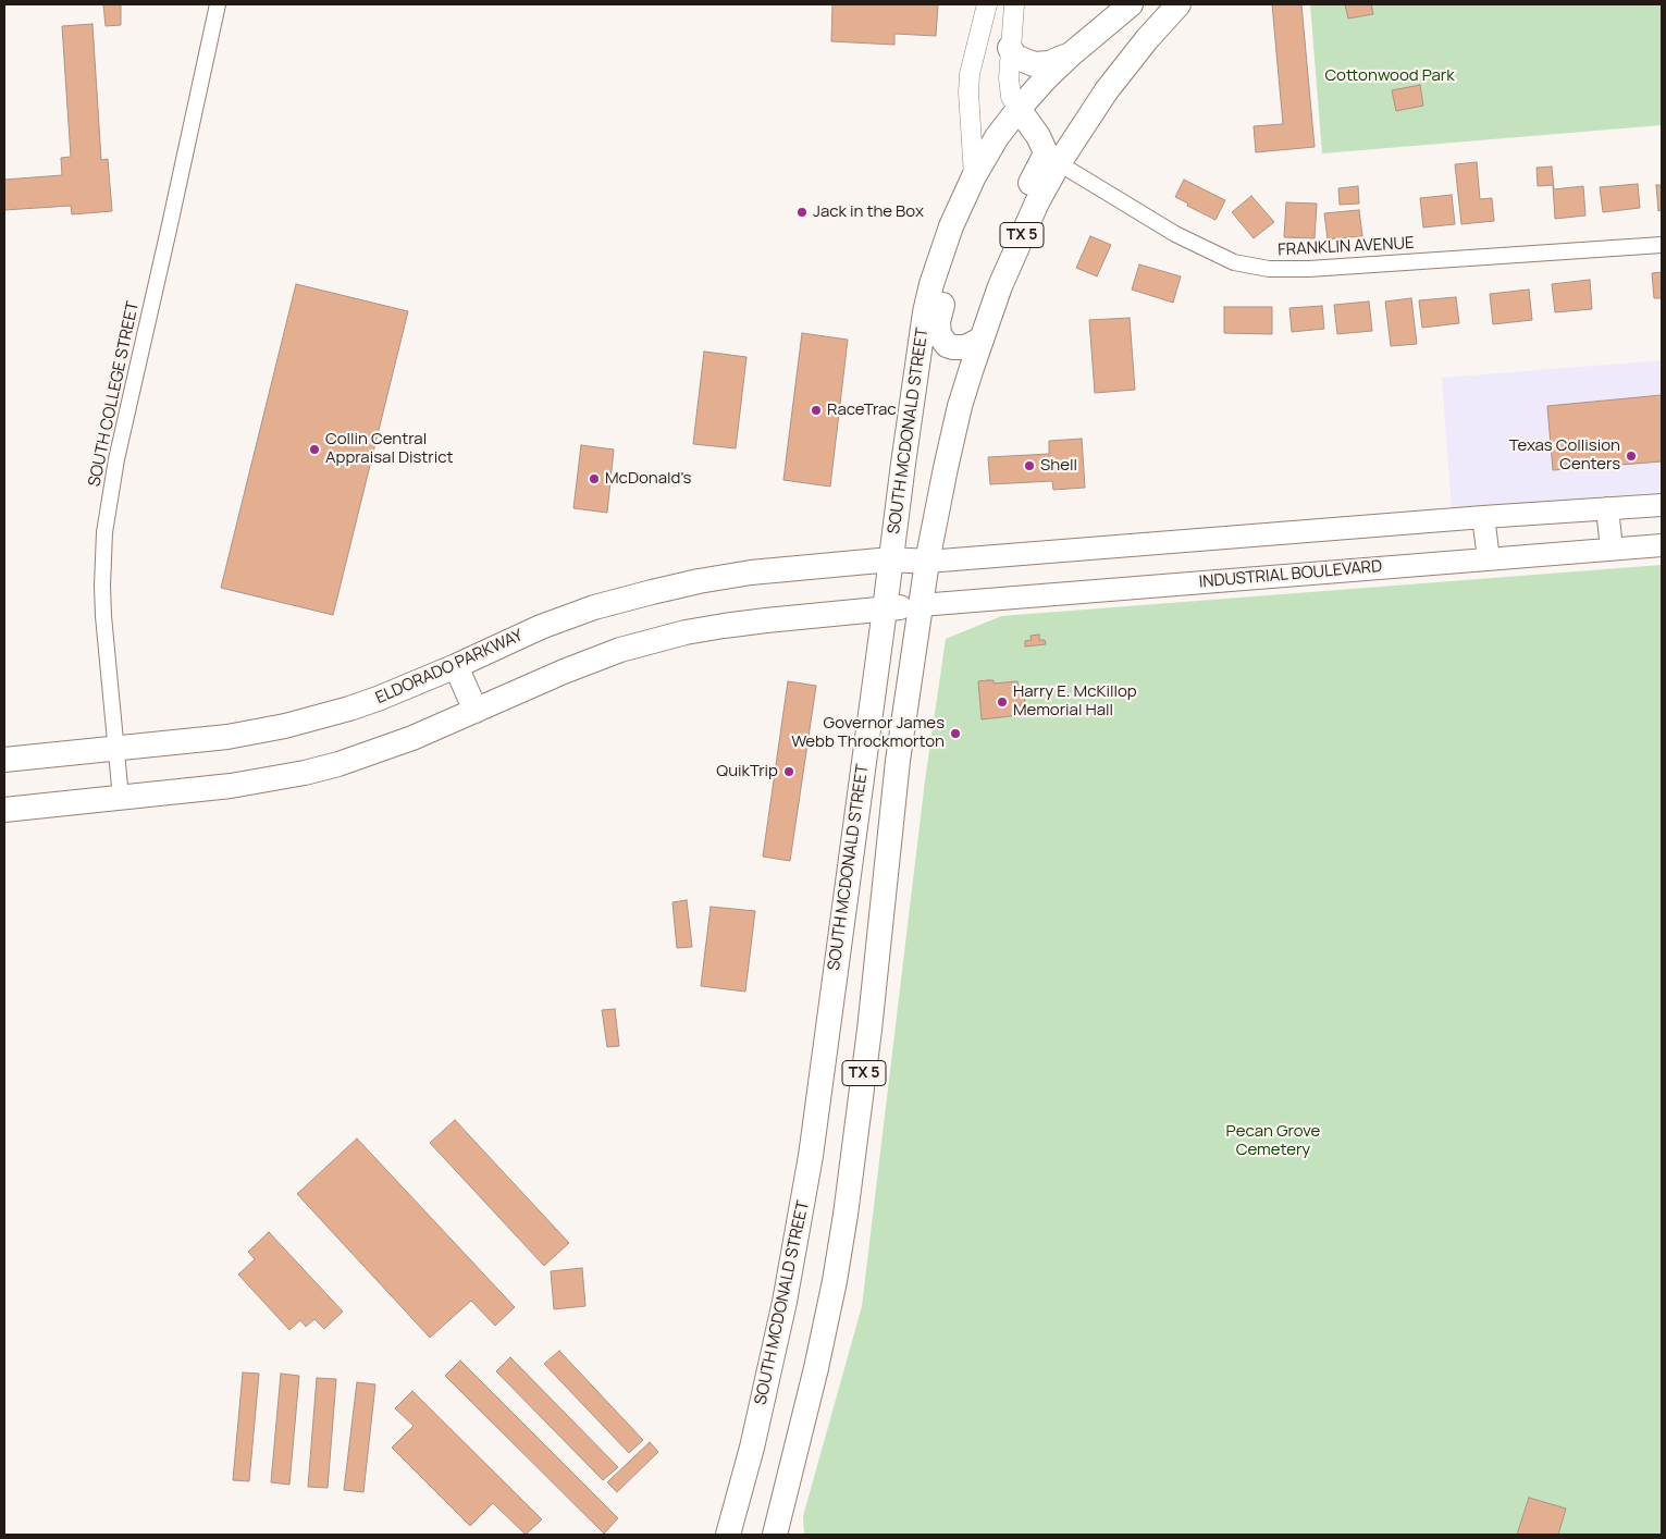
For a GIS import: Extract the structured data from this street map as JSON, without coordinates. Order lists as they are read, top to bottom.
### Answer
{
  "streets": {
    "main road": [
      "TX 5",
      "SOUTH MCDONALD STREET",
      "INDUSTRIAL BOULEVARD",
      "ELDORADO PARKWAY"
    ],
    "street": ["FRANKLIN AVENUE", "SOUTH COLLEGE STREET"]
  },
  "crossings": [
    ["FRANKLIN AVENUE", "SOUTH MCDONALD STREET"],
    ["SOUTH COLLEGE STREET", "ELDORADO PARKWAY"],
    ["SOUTH MCDONALD STREET", "INDUSTRIAL BOULEVARD"],
    ["SOUTH MCDONALD STREET", "ELDORADO PARKWAY"]
  ],
  "parks": ["Cottonwood Park", "Pecan Grove Cemetery"],
  "places": [
    "Jack in the Box",
    "RaceTrac",
    "Collin Central Appraisal District",
    "Texas Collision Centers",
    "Shell",
    "McDonald's",
    "Harry E. McKillop Memorial Hall",
    "Governor James Webb Throckmorton",
    "QuikTrip"
  ]
}
